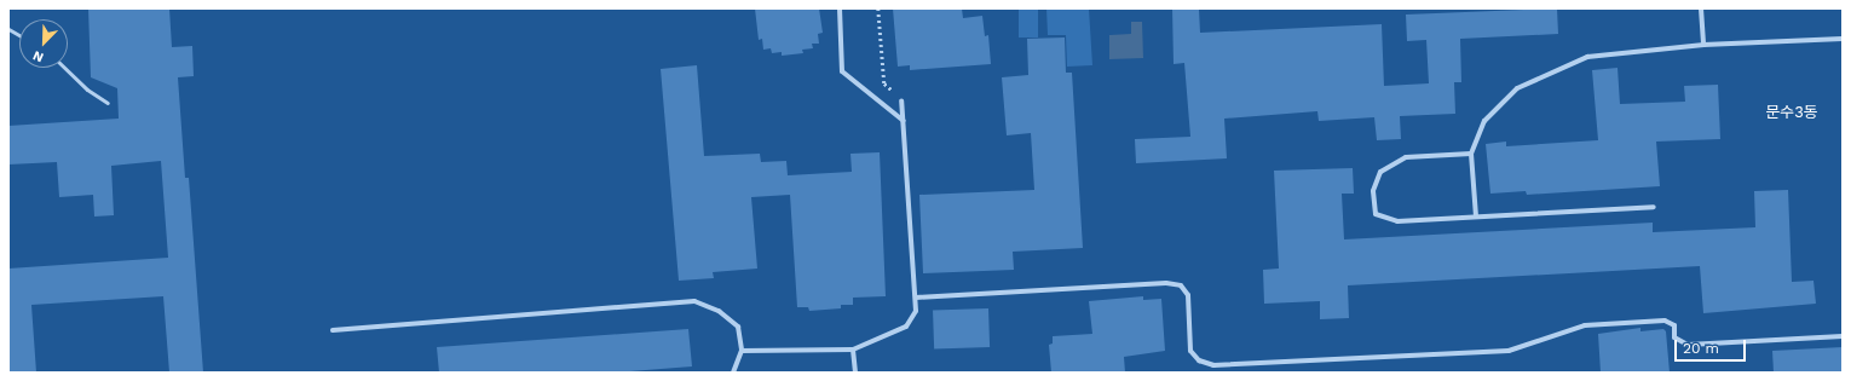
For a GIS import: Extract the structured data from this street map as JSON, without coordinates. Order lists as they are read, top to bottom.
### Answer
{
  "districts": ["문수3동"],
  "scale_bar": "20 m",
  "north": "bottom left"
}
